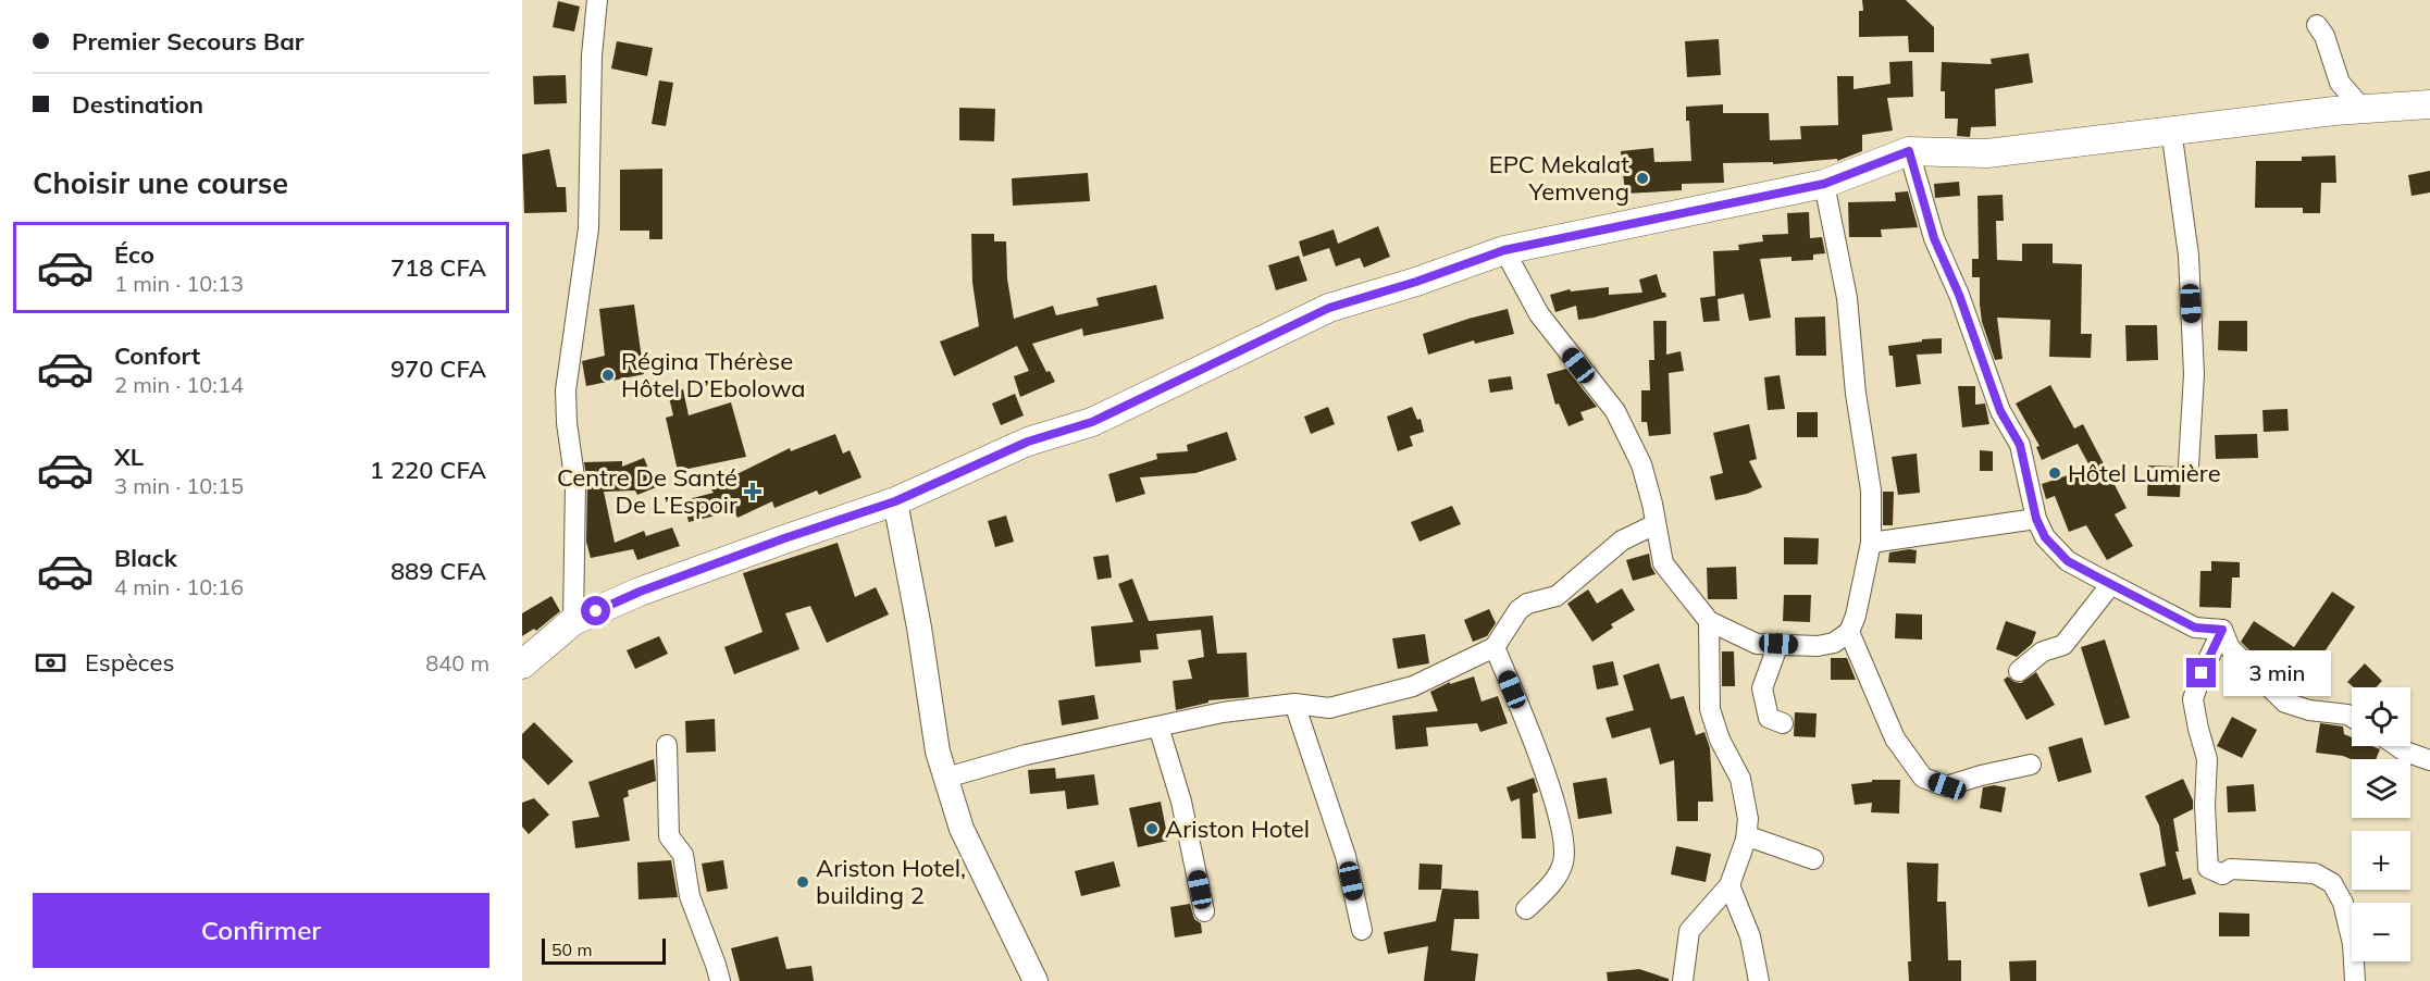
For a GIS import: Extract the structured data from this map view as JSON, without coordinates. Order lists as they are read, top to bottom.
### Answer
{
  "places": {
    "other": [
      "EPC Mekalat Yemveng",
      "Régina Thérèse Hôtel D’Ebolowa",
      "Hôtel Lumière",
      "Ariston Hotel",
      "Ariston Hotel, building 2"
    ],
    "health": ["Centre De Santé De L’Espoir"]
  },
  "scale_bar": "50 m",
  "page": {
    "banner": ["Premier Secours Bar", "Destination"],
    "heading": "Choisir une course",
    "list": [
      {
        "name": "Éco",
        "note": "1 min · 10:13",
        "value": "718 CFA"
      },
      {
        "name": "Confort",
        "note": "2 min · 10:14",
        "value": "970 CFA"
      },
      {
        "name": "XL",
        "note": "3 min · 10:15",
        "value": "1 220 CFA"
      },
      {
        "name": "Black",
        "note": "4 min · 10:16",
        "value": "889 CFA"
      }
    ],
    "pay": ["Espèces", "840 m"],
    "bubble": "3 min",
    "map_buttons": ["+", "−"],
    "buttons": "Confirmer",
    "scale": "50 m"
  }
}
